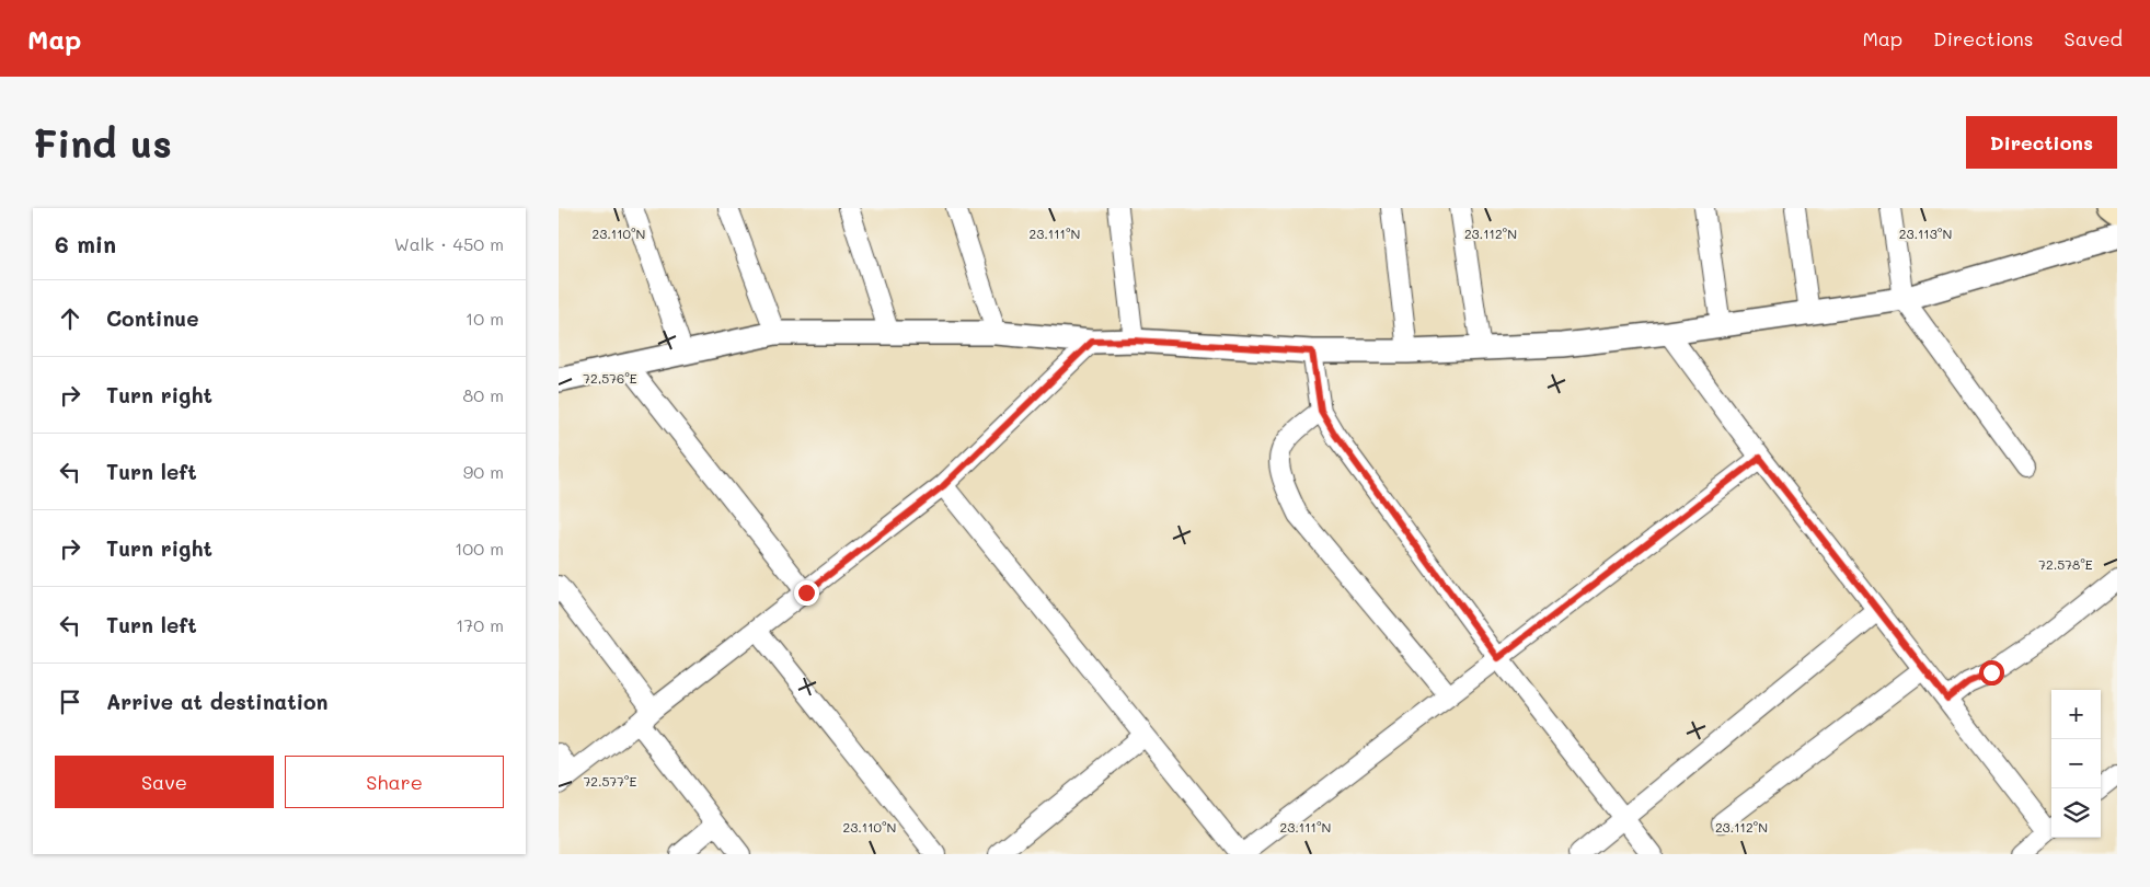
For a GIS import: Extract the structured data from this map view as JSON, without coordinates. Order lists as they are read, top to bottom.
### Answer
{
  "page": {
    "header": "Map",
    "nav": ["Map", "Directions", "Saved"],
    "buttons": [
      "Directions",
      ["Save", "Share"]
    ],
    "title": "Find us",
    "heading": ["6 min", "Walk · 450 m"],
    "list": [
      ["Continue", "10 m"],
      ["Turn right", "80 m"],
      ["Turn left", "90 m"],
      ["Turn right", "100 m"],
      ["Turn left", "170 m"],
      "Arrive at destination"
    ],
    "map_buttons": ["+", "−"]
  },
  "coordinates": [
    "23.110°N",
    "23.111°N",
    "23.112°N",
    "23.113°N",
    "72.576°E",
    "72.578°E",
    "72.577°E"
  ]
}
